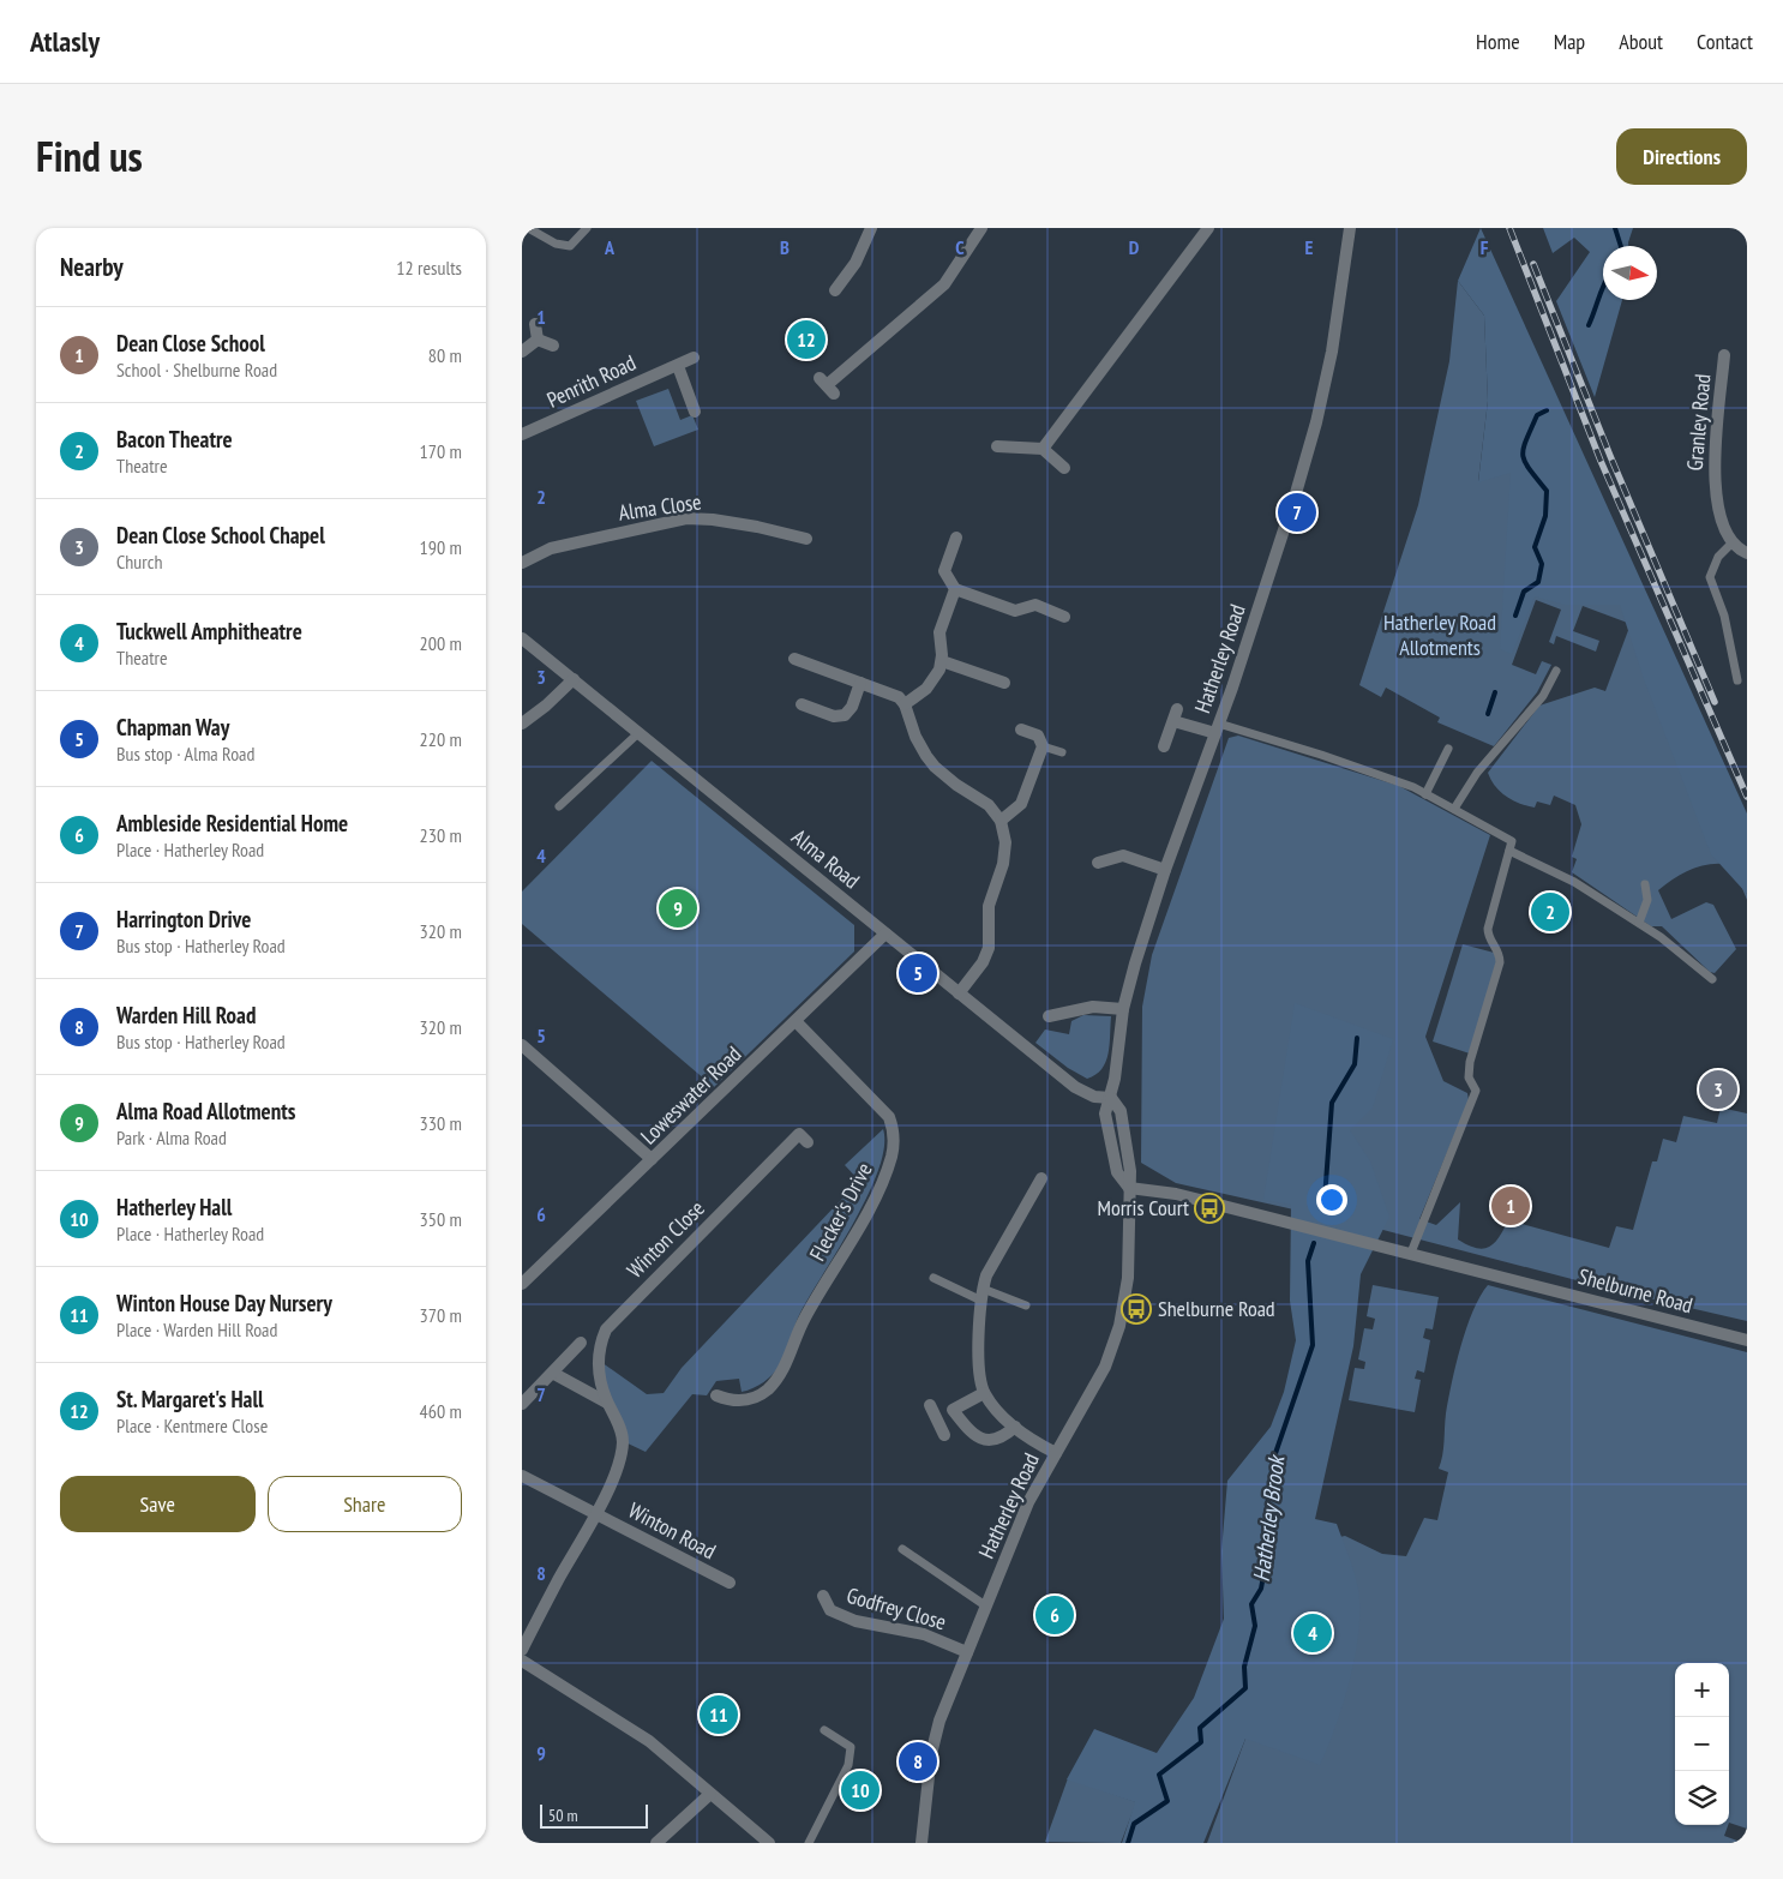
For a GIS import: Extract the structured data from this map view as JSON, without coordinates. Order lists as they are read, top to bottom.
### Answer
{
  "streets": {
    "street": [
      "Penrith Road",
      "Granley Road",
      "Alma Close",
      "Hatherley Road",
      "Alma Road",
      "Loweswater Road",
      "Flecker's Drive",
      "Winton Close",
      "Shelburne Road",
      "Winton Road",
      "Godfrey Close"
    ]
  },
  "crossings": [
    ["Hatherley Road", "Alma Road"],
    ["Hatherley Road", "Shelburne Road"],
    ["Hatherley Road", "Godfrey Close"],
    ["Alma Road", "Loweswater Road"],
    ["Loweswater Road", "Flecker's Drive"],
    ["Winton Close", "Winton Road"]
  ],
  "water": ["Hatherley Brook"],
  "parks": ["Hatherley Road Allotments"],
  "places": {
    "bus stop": ["Morris Court", "Shelburne Road"]
  },
  "scale_bar": "50 m",
  "north": "right",
  "page": {
    "header": "Atlasly",
    "nav": [
      "Home",
      "Map",
      "About",
      "Contact"
    ],
    "title": "Find us",
    "buttons": [
      "Directions",
      ["Save", "Share"]
    ],
    "heading": ["Nearby", "12 results"],
    "list": [
      {
        "mark": "1",
        "name": "Dean Close School",
        "note": "School · Shelburne Road",
        "value": "80 m"
      },
      {
        "mark": "2",
        "name": "Bacon Theatre",
        "note": "Theatre",
        "value": "170 m"
      },
      {
        "mark": "3",
        "name": "Dean Close School Chapel",
        "note": "Church",
        "value": "190 m"
      },
      {
        "mark": "4",
        "name": "Tuckwell Amphitheatre",
        "note": "Theatre",
        "value": "200 m"
      },
      {
        "mark": "5",
        "name": "Chapman Way",
        "note": "Bus stop · Alma Road",
        "value": "220 m"
      },
      {
        "mark": "6",
        "name": "Ambleside Residential Home",
        "note": "Place · Hatherley Road",
        "value": "230 m"
      },
      {
        "mark": "7",
        "name": "Harrington Drive",
        "note": "Bus stop · Hatherley Road",
        "value": "320 m"
      },
      {
        "mark": "8",
        "name": "Warden Hill Road",
        "note": "Bus stop · Hatherley Road",
        "value": "320 m"
      },
      {
        "mark": "9",
        "name": "Alma Road Allotments",
        "note": "Park · Alma Road",
        "value": "330 m"
      },
      {
        "mark": "10",
        "name": "Hatherley Hall",
        "note": "Place · Hatherley Road",
        "value": "350 m"
      },
      {
        "mark": "11",
        "name": "Winton House Day Nursery",
        "note": "Place · Warden Hill Road",
        "value": "370 m"
      },
      {
        "mark": "12",
        "name": "St. Margaret's Hall",
        "note": "Place · Kentmere Close",
        "value": "460 m"
      }
    ],
    "pins": [
      "12",
      "7",
      "9",
      "2",
      "5",
      "3",
      "1",
      "6",
      "4",
      "11",
      "8",
      "10"
    ],
    "map_buttons": ["+", "−"],
    "scale": "50 m"
  },
  "grid": {
    "columns": [
      "A",
      "B",
      "C",
      "D",
      "E",
      "F"
    ],
    "rows": [
      "1",
      "2",
      "3",
      "4",
      "5",
      "6",
      "7",
      "8",
      "9"
    ]
  }
}
